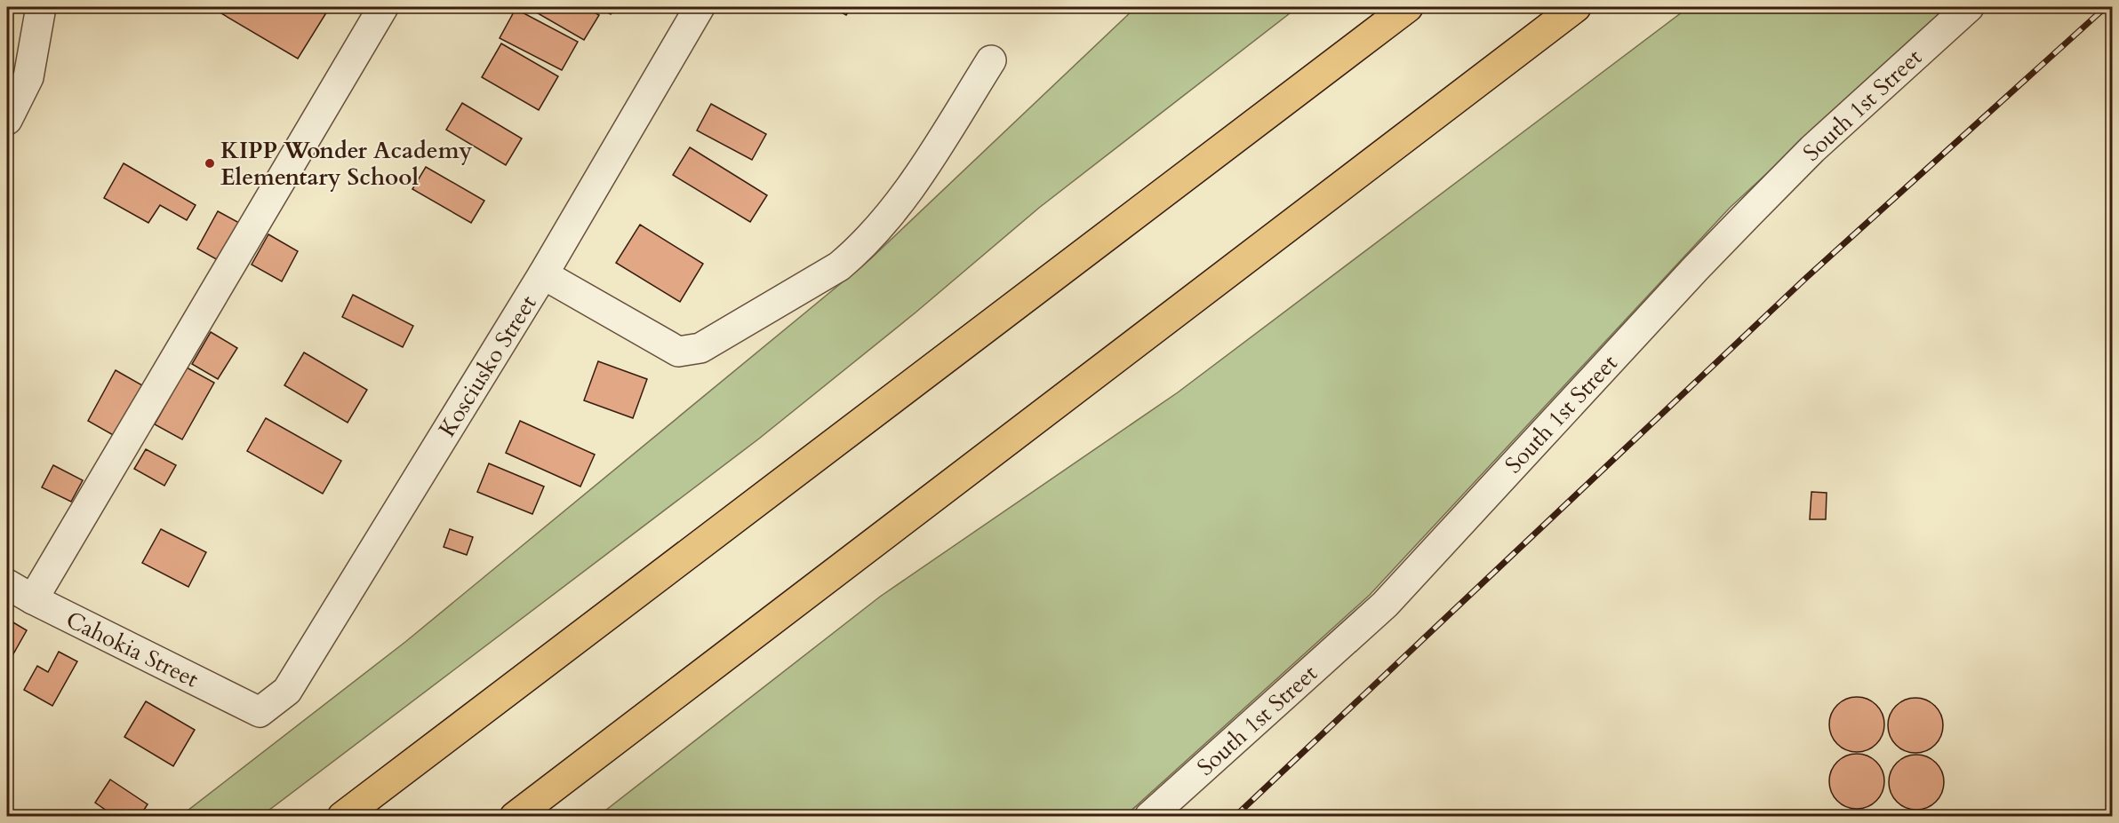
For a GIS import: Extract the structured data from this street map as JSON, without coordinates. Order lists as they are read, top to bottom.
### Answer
{
  "streets": {
    "street": ["South 1st Street", "Kosciusko Street", "Cahokia Street"]
  },
  "crossings": [
    ["Kosciusko Street", "Cahokia Street"]
  ],
  "places": ["KIPP Wonder Academy Elementary School"]
}
